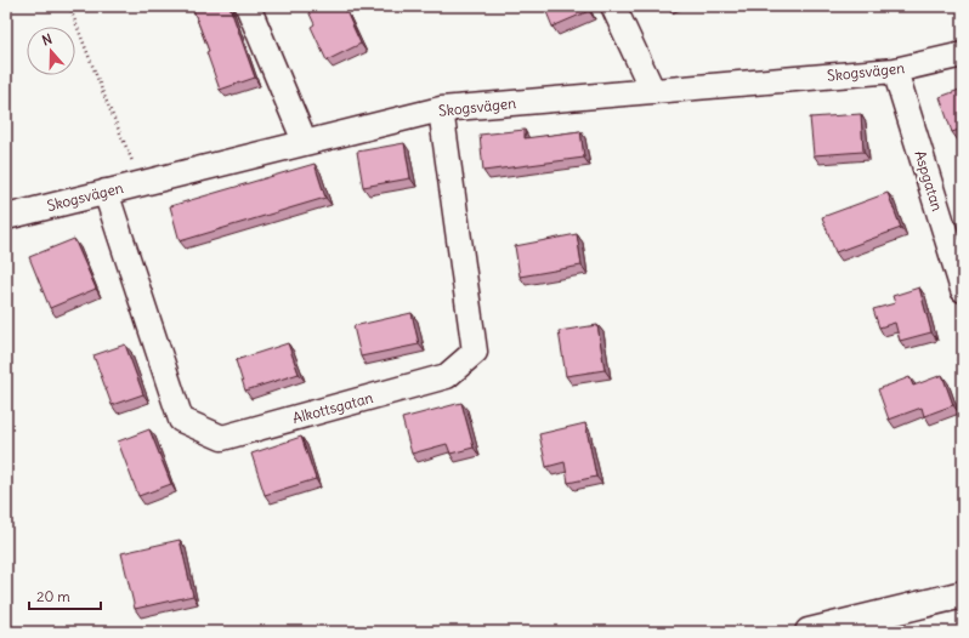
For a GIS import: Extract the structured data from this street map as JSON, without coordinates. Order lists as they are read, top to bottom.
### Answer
{
  "streets": {
    "street": ["Skogsvägen", "Aspgatan", "Alkottsgatan"]
  },
  "crossings": [
    ["Skogsvägen", "Aspgatan"],
    ["Skogsvägen", "Alkottsgatan"]
  ],
  "scale_bar": "20 m",
  "north": "top"
}
